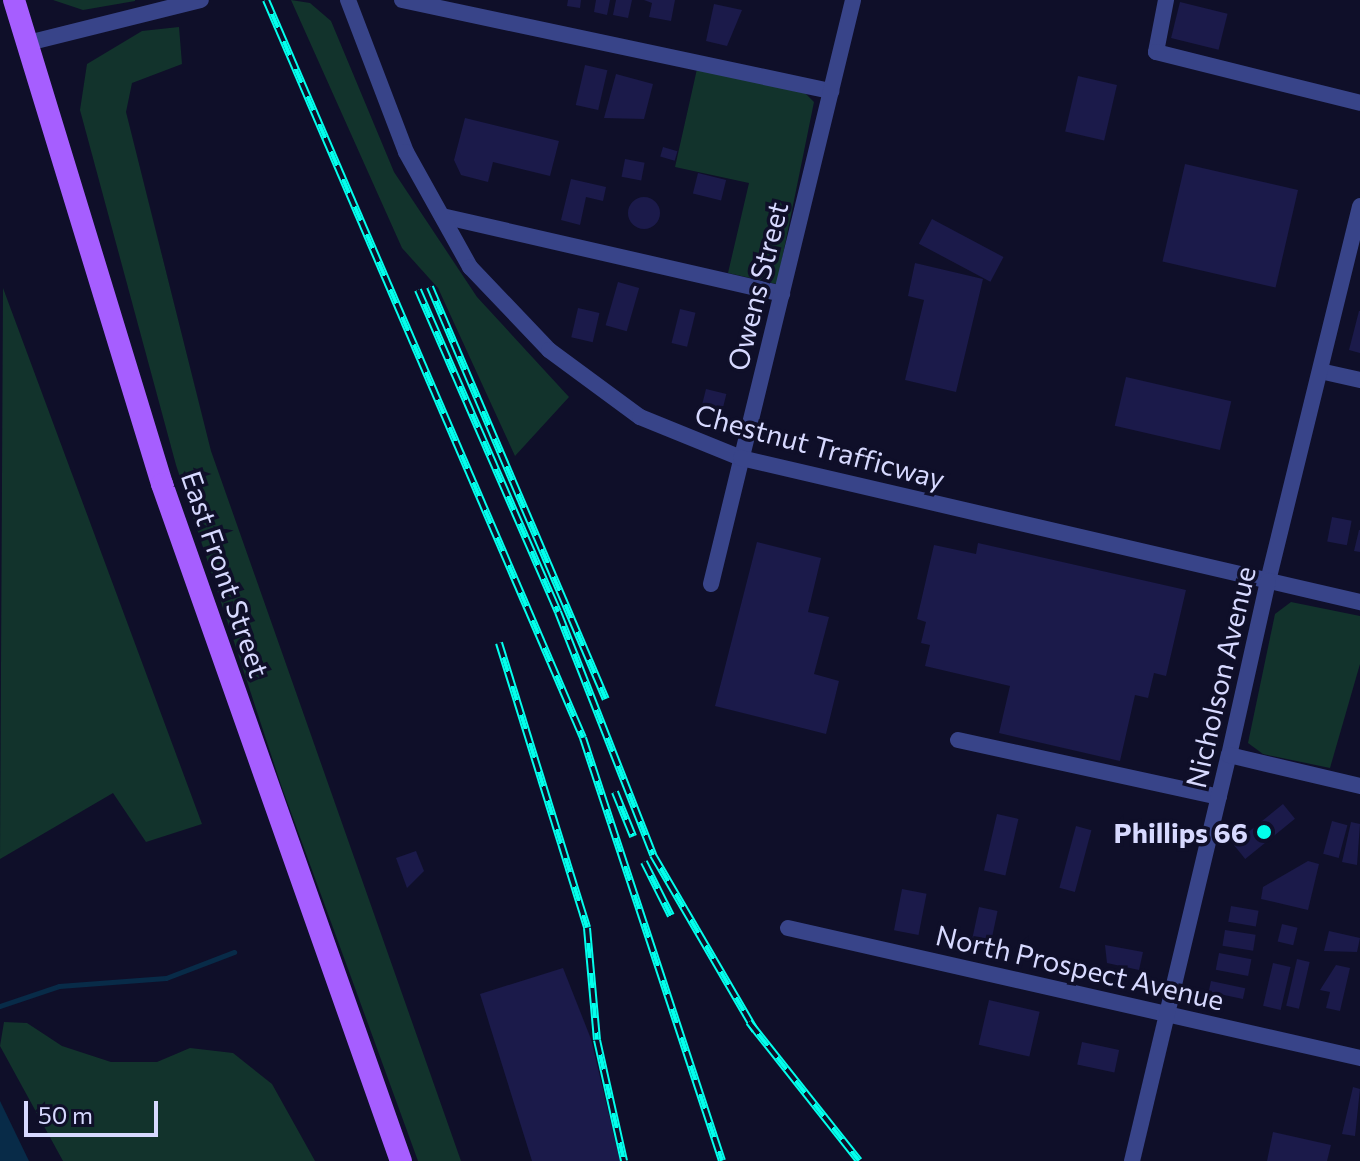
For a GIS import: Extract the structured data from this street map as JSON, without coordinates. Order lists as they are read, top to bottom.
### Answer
{
  "streets": {
    "main road": ["East Front Street"],
    "street": [
      "Owens Street",
      "Chestnut Trafficway",
      "Nicholson Avenue",
      "North Prospect Avenue"
    ]
  },
  "crossings": [
    ["Owens Street", "Chestnut Trafficway"],
    ["Chestnut Trafficway", "Nicholson Avenue"],
    ["Nicholson Avenue", "North Prospect Avenue"]
  ],
  "places": ["Phillips 66"],
  "scale_bar": "50 m"
}
